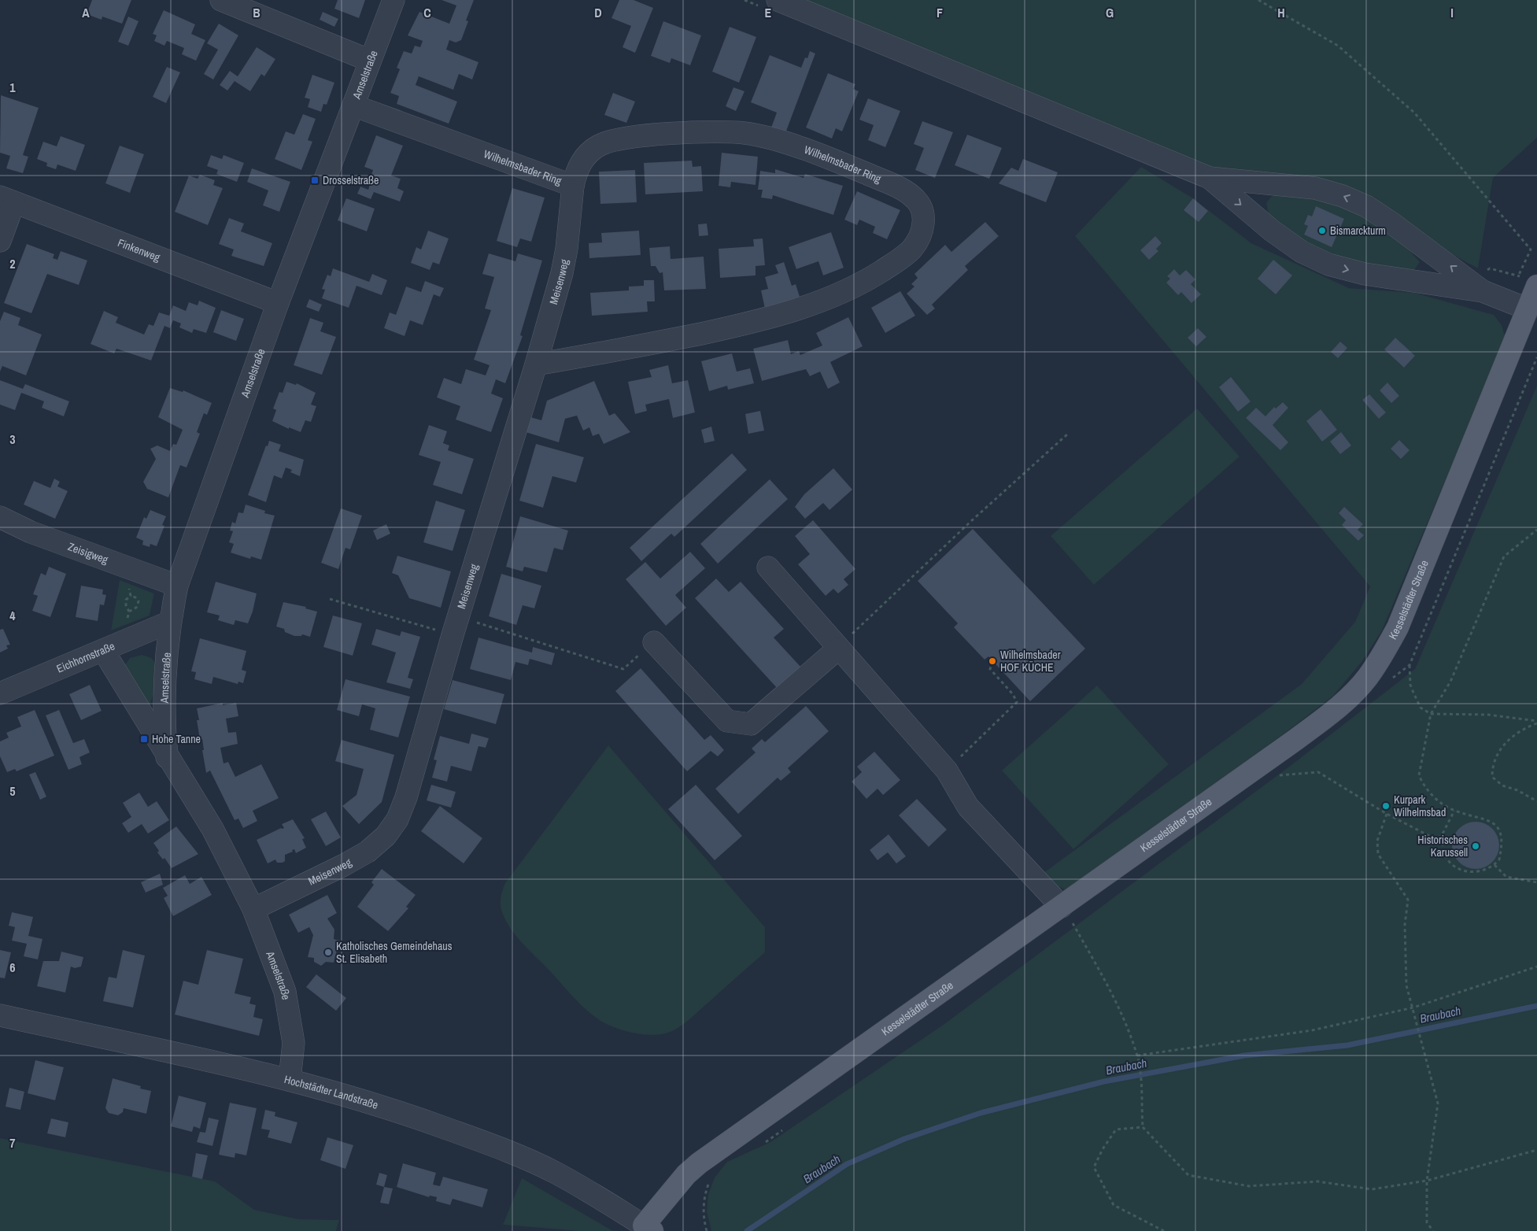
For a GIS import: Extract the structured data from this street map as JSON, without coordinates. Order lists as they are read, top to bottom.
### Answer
{
  "streets": {
    "main road": ["Kesselstädter Straße"],
    "street": [
      "Amselstraße",
      "Wilhelmsbader Ring",
      "Finkenweg",
      "Meisenweg",
      "Zeisigweg",
      "Eichhornstraße",
      "Hochstädter Landstraße"
    ]
  },
  "crossings": [
    ["Amselstraße", "Wilhelmsbader Ring"],
    ["Amselstraße", "Finkenweg"],
    ["Amselstraße", "Meisenweg"],
    ["Amselstraße", "Zeisigweg"],
    ["Amselstraße", "Eichhornstraße"],
    ["Amselstraße", "Hochstädter Landstraße"],
    ["Wilhelmsbader Ring", "Meisenweg"],
    ["Kesselstädter Straße", "Hochstädter Landstraße"]
  ],
  "water": ["Braubach"],
  "places": {
    "transit": ["Drosselstraße", "Hohe Tanne"],
    "other": [
      "Bismarckturm",
      "Wilhelmsbader HOF KÜCHE",
      "Kurpark Wilhelmsbad",
      "Historisches Karussell",
      "Katholisches Gemeindehaus St. Elisabeth"
    ]
  },
  "grid": {
    "columns": [
      "A",
      "B",
      "C",
      "D",
      "E",
      "F",
      "G",
      "H",
      "I"
    ],
    "rows": [
      "1",
      "2",
      "3",
      "4",
      "5",
      "6",
      "7"
    ]
  }
}
